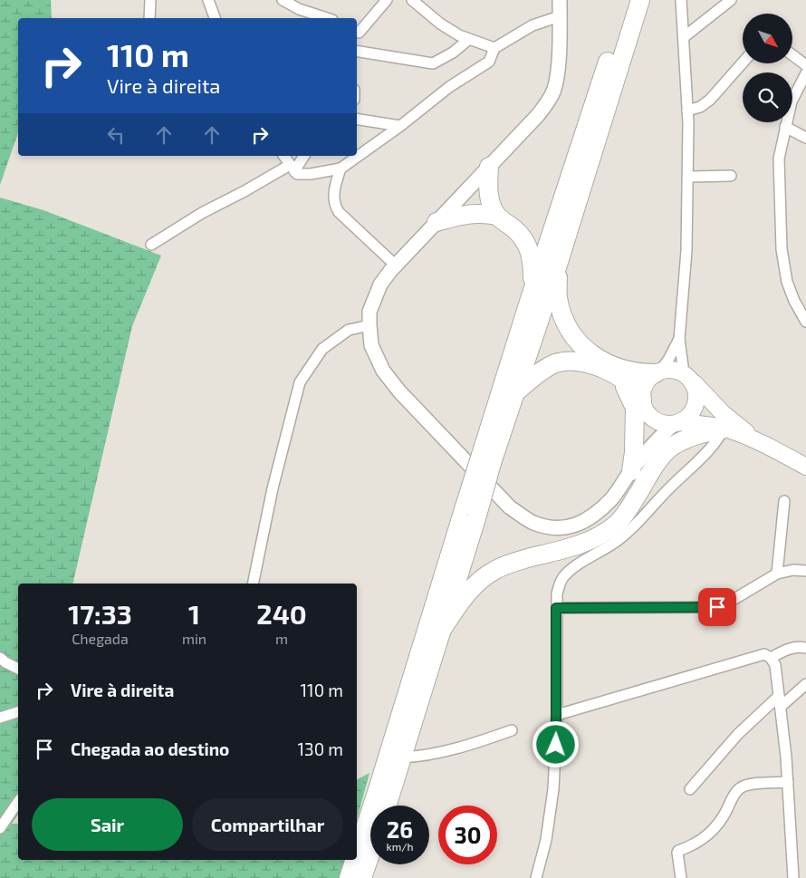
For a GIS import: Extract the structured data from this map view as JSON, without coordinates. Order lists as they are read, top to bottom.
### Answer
{
  "north": "bottom right",
  "page": {
    "turn": ["110 m", "Vire à direita"],
    "eta": [
      "17:33",
      "Chegada",
      "1",
      "min",
      "240",
      "m"
    ],
    "list": [
      {
        "name": "Vire à direita",
        "value": "110 m"
      },
      {
        "name": "Chegada ao destino",
        "value": "130 m"
      }
    ],
    "buttons": ["Sair", "Compartilhar"],
    "speed": "26 km/h",
    "limit": "30"
  }
}
